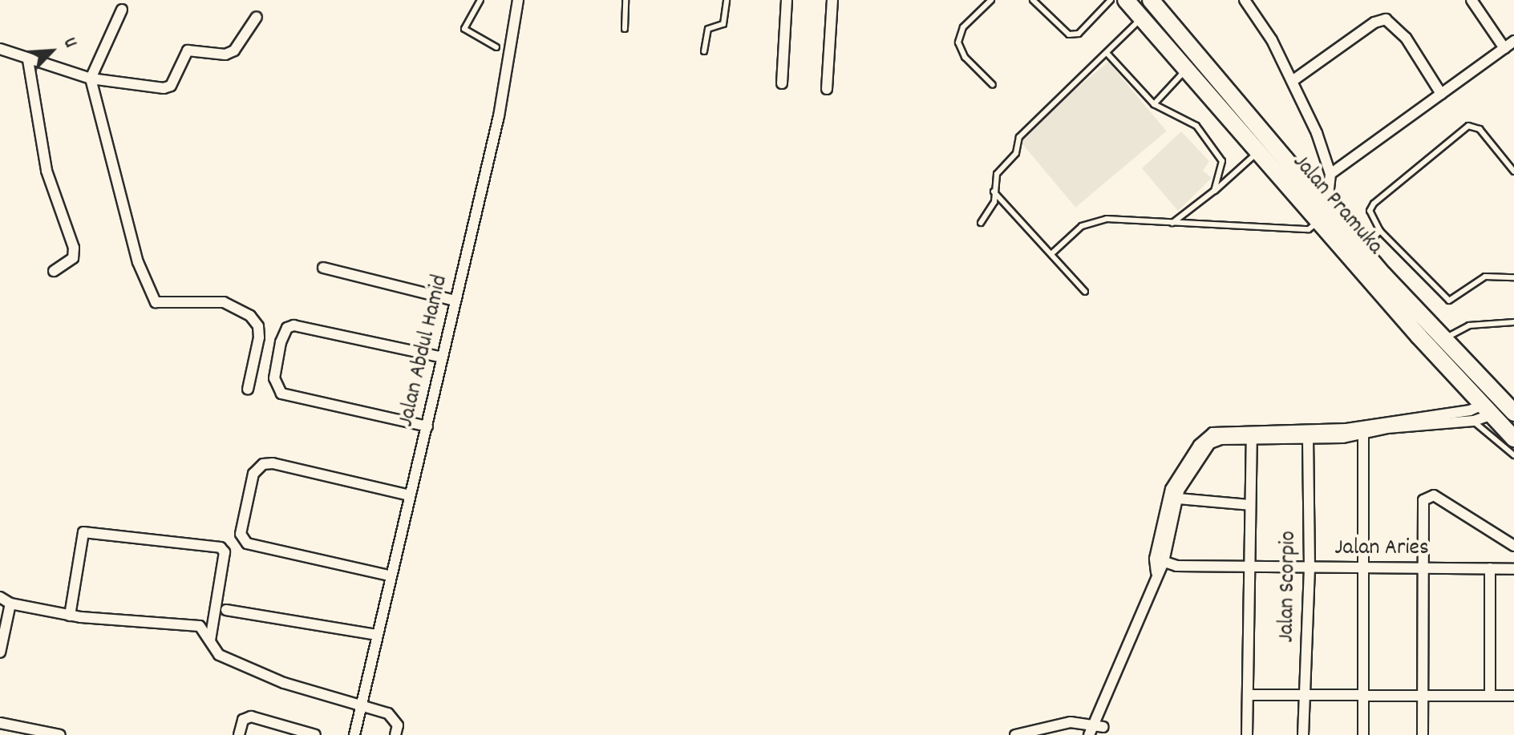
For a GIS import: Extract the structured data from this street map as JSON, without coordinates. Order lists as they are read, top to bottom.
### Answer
{
  "streets": {
    "main road": ["Jalan Pramuka"],
    "street": ["Jalan Abdul Hamid", "Jalan Aries", "Jalan Scorpio"]
  },
  "crossings": [
    ["Jalan Aries", "Jalan Scorpio"]
  ],
  "north": "top right"
}
